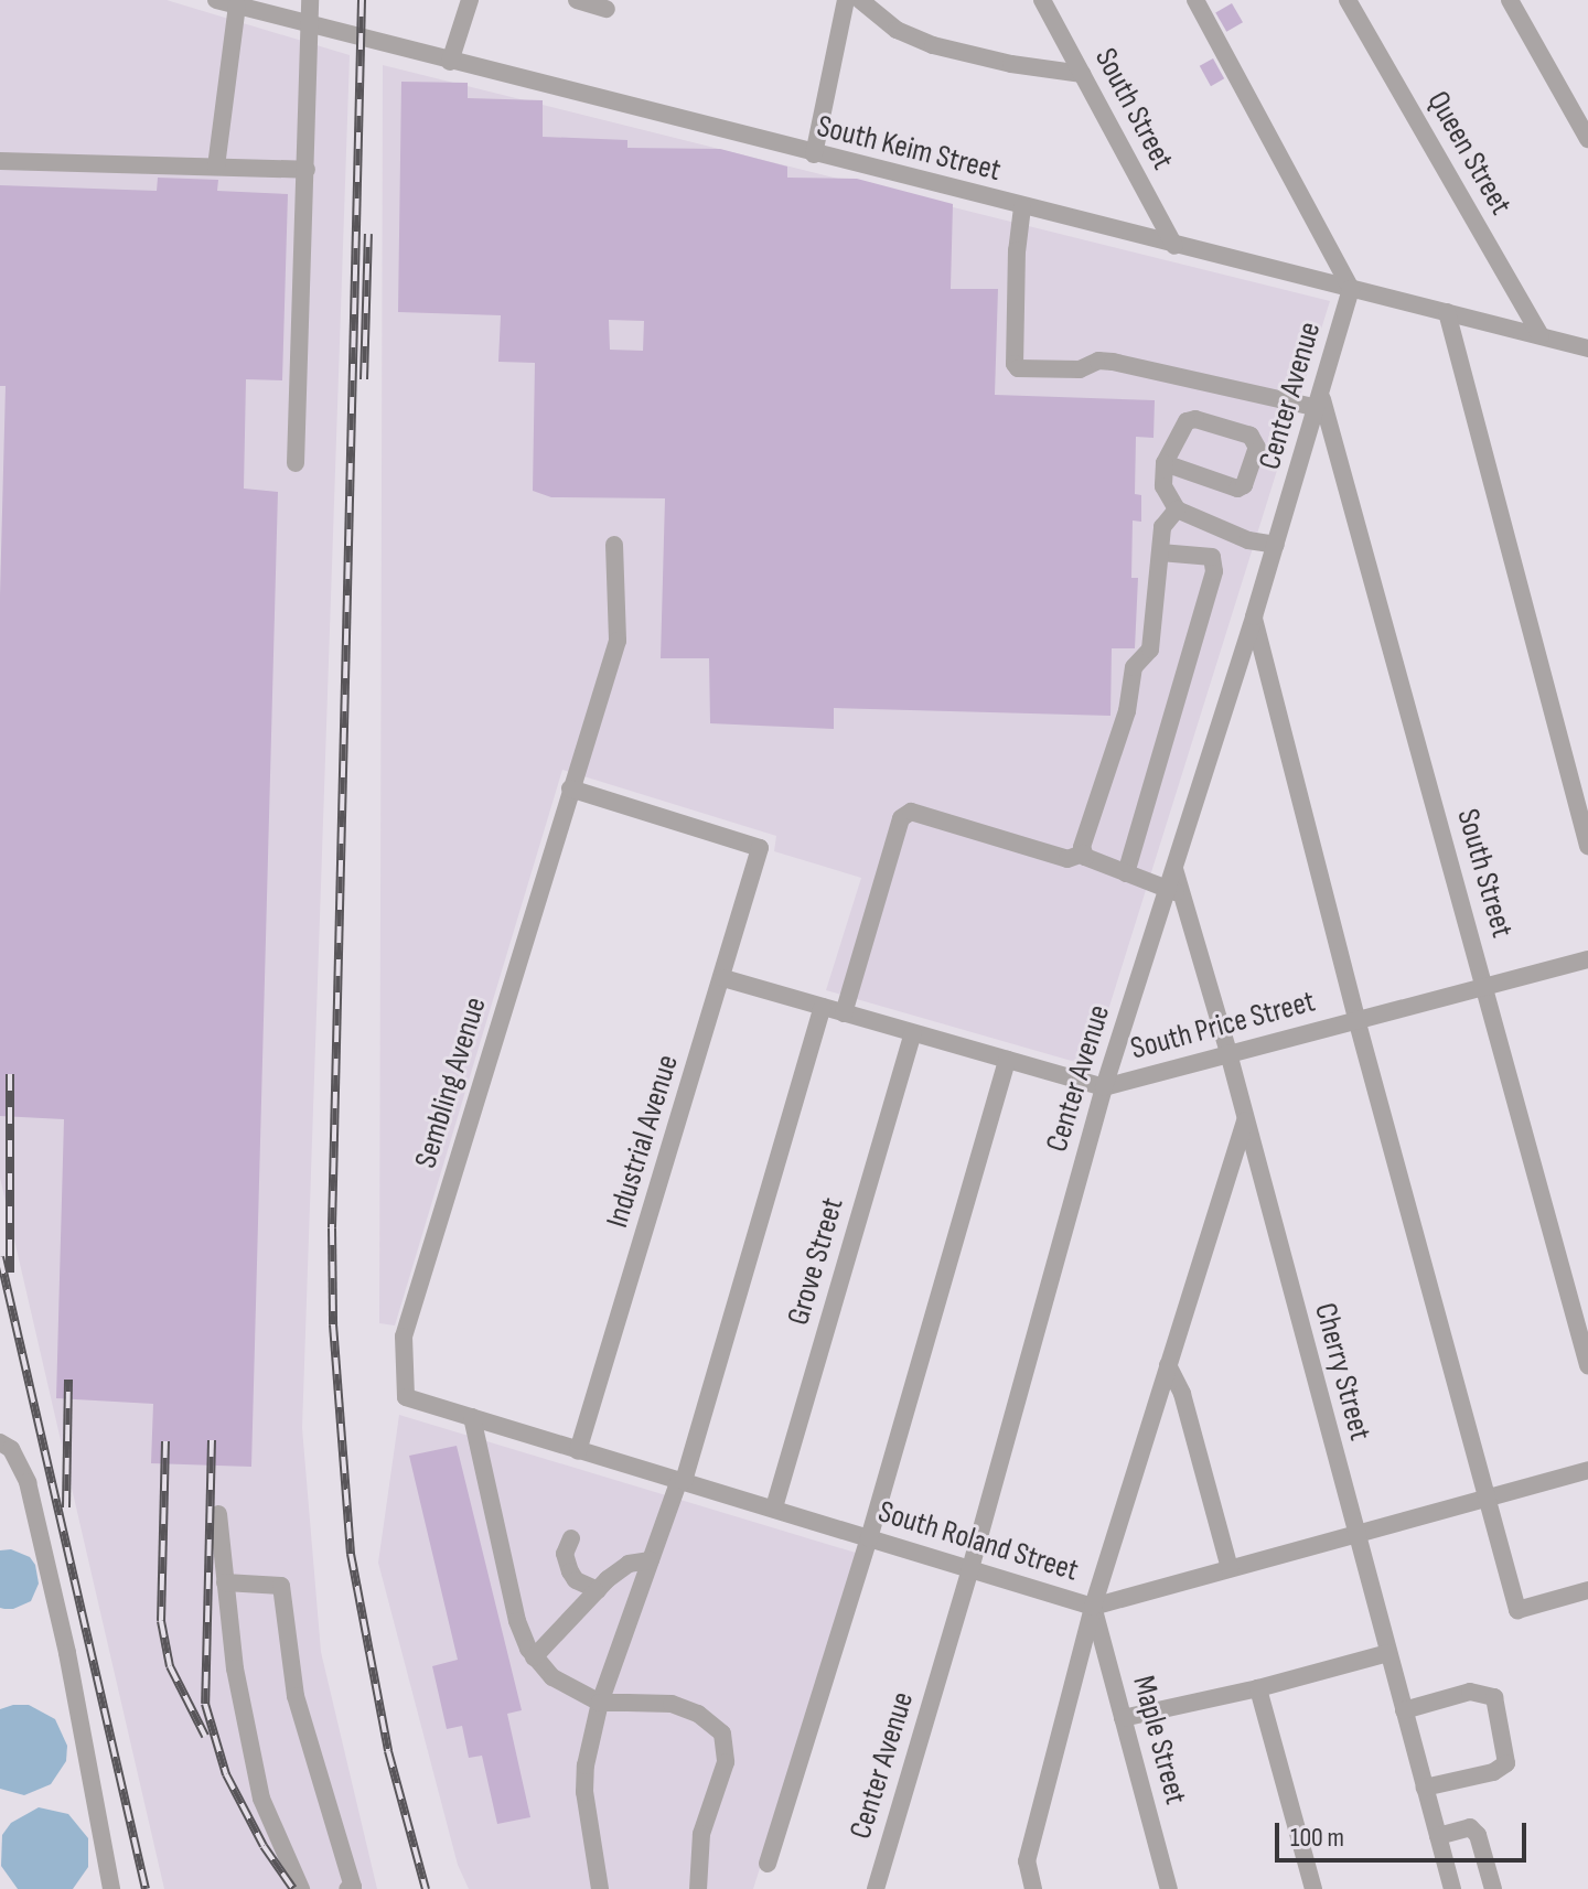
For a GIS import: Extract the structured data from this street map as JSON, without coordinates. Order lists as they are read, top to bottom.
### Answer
{
  "streets": {
    "street": [
      "South Street",
      "South Keim Street",
      "Queen Street",
      "Center Avenue",
      "South Price Street",
      "Sembling Avenue",
      "Industrial Avenue",
      "Grove Street",
      "Cherry Street",
      "South Roland Street",
      "Maple Street"
    ]
  },
  "crossings": [
    ["South Street", "South Keim Street"],
    ["South Street", "Center Avenue"],
    ["South Street", "South Price Street"],
    ["South Keim Street", "Queen Street"],
    ["South Keim Street", "Center Avenue"],
    ["Center Avenue", "South Price Street"],
    ["Center Avenue", "Cherry Street"],
    ["Center Avenue", "South Roland Street"],
    ["South Price Street", "Industrial Avenue"],
    ["South Price Street", "Grove Street"],
    ["South Price Street", "Cherry Street"],
    ["Sembling Avenue", "Industrial Avenue"],
    ["Sembling Avenue", "South Roland Street"],
    ["Industrial Avenue", "South Roland Street"],
    ["Grove Street", "South Roland Street"],
    ["Cherry Street", "South Roland Street"],
    ["South Roland Street", "Maple Street"]
  ],
  "scale_bar": "100 m"
}
